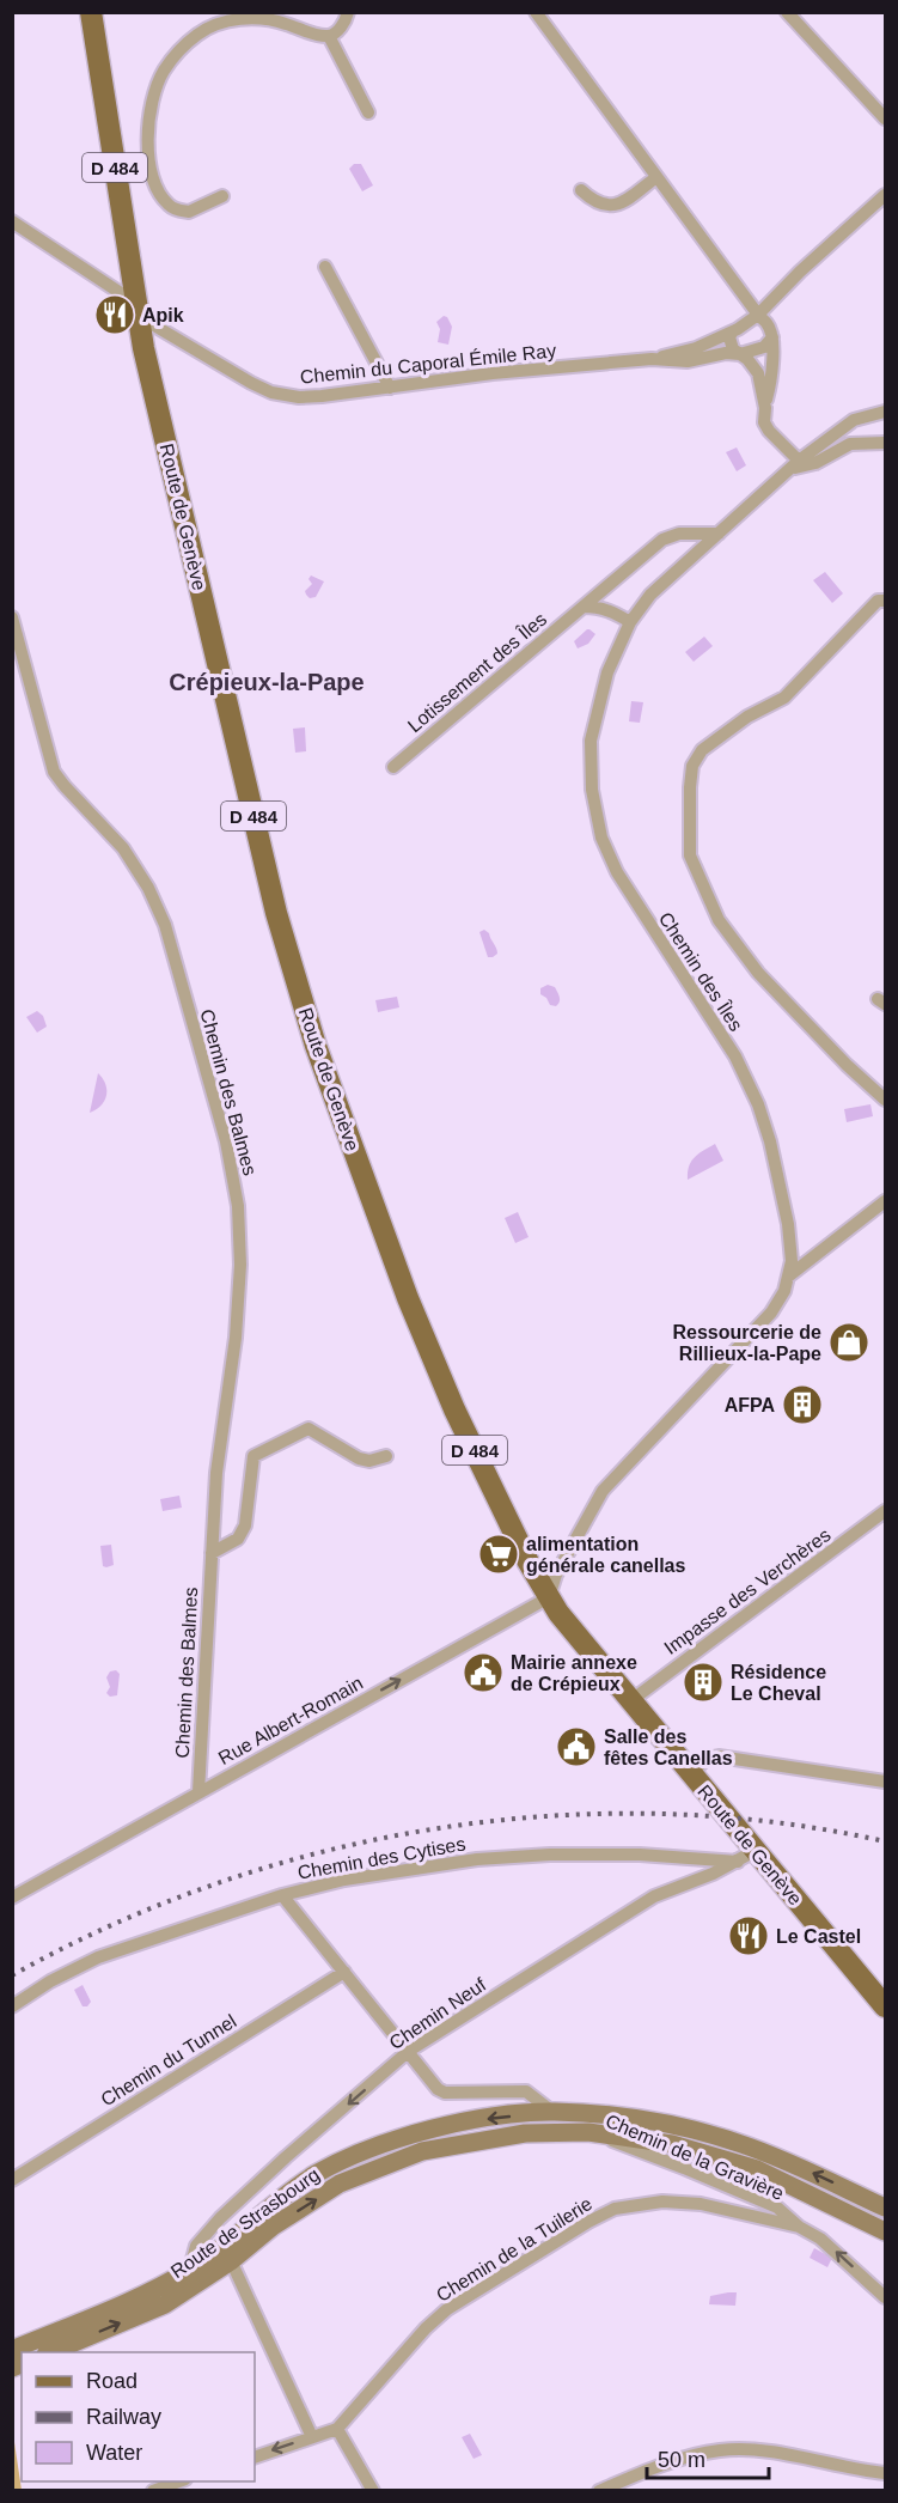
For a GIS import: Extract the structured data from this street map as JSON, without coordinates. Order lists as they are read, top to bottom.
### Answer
{
  "streets": {
    "main road": ["D 484", "Route de Genève", "Route de Strasbourg"],
    "street": [
      "Chemin du Caporal Émile Ray",
      "Lotissement des Îles",
      "Chemin des Îles",
      "Chemin des Balmes",
      "Impasse des Verchères",
      "Rue Albert-Romain",
      "Chemin des Cytises",
      "Chemin Neuf",
      "Chemin du Tunnel",
      "Chemin de la Gravière",
      "Chemin de la Tuilerie"
    ]
  },
  "crossings": [
    ["Chemin du Caporal Émile Ray", "Route de Genève"],
    ["Route de Genève", "Chemin des Îles"],
    ["Route de Genève", "Impasse des Verchères"],
    ["Route de Genève", "Rue Albert-Romain"],
    ["Route de Genève", "Chemin des Cytises"],
    ["Route de Genève", "Chemin Neuf"],
    ["Lotissement des Îles", "Chemin des Îles"],
    ["Chemin des Îles", "Rue Albert-Romain"],
    ["Chemin des Balmes", "Rue Albert-Romain"],
    ["Chemin des Cytises", "Chemin Neuf"],
    ["Chemin Neuf", "Route de Strasbourg"],
    ["Chemin de la Gravière", "Route de Strasbourg"],
    ["Chemin de la Gravière", "Chemin de la Tuilerie"]
  ],
  "one_way": ["Rue Albert-Romain", "Chemin Neuf"],
  "districts": ["Crépieux-la-Pape"],
  "places": {
    "restaurant": ["Apik", "Le Castel"],
    "shop": ["Ressourcerie de Rillieux-la-Pape"],
    "building": ["AFPA", "Résidence Le Cheval"],
    "supermarket": ["alimentation générale canellas"],
    "public building": ["Mairie annexe de Crépieux", "Salle des fêtes Canellas"]
  },
  "legend": ["Road", "Railway", "Water"],
  "scale_bar": "50 m"
}
